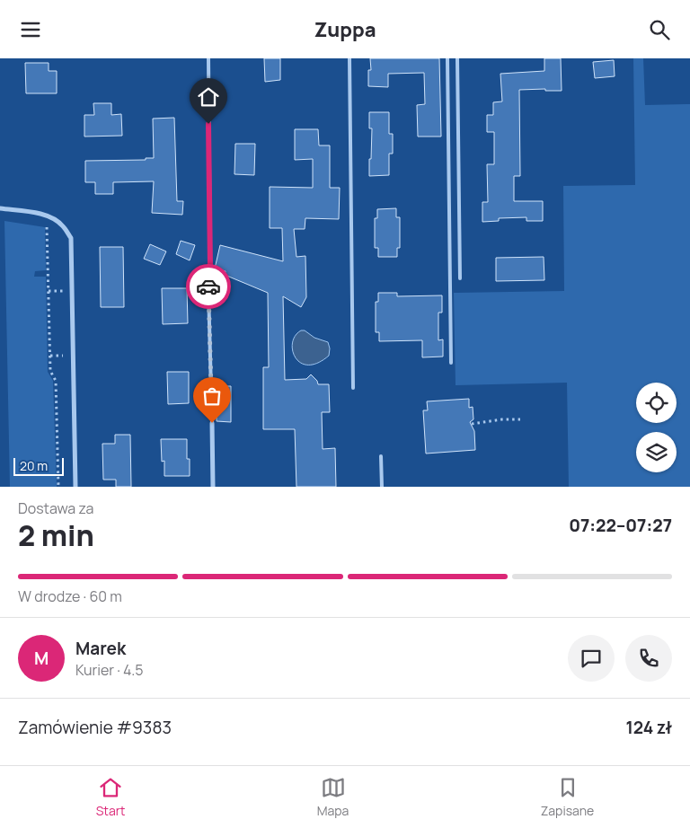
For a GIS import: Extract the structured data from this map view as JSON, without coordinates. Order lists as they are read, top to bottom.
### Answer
{
  "scale_bar": "20 m",
  "page": {
    "header": "Zuppa",
    "scale": "20 m",
    "heading": ["2 min", "Dostawa za", "07:22–07:27"],
    "panel": [
      "Marek",
      "Kurier · 4.5",
      "Zamówienie #9383",
      "124 zł"
    ],
    "bar": "W drodze · 60 m",
    "round": "M",
    "tabs": ["Start", "Mapa", "Zapisane"]
  }
}
